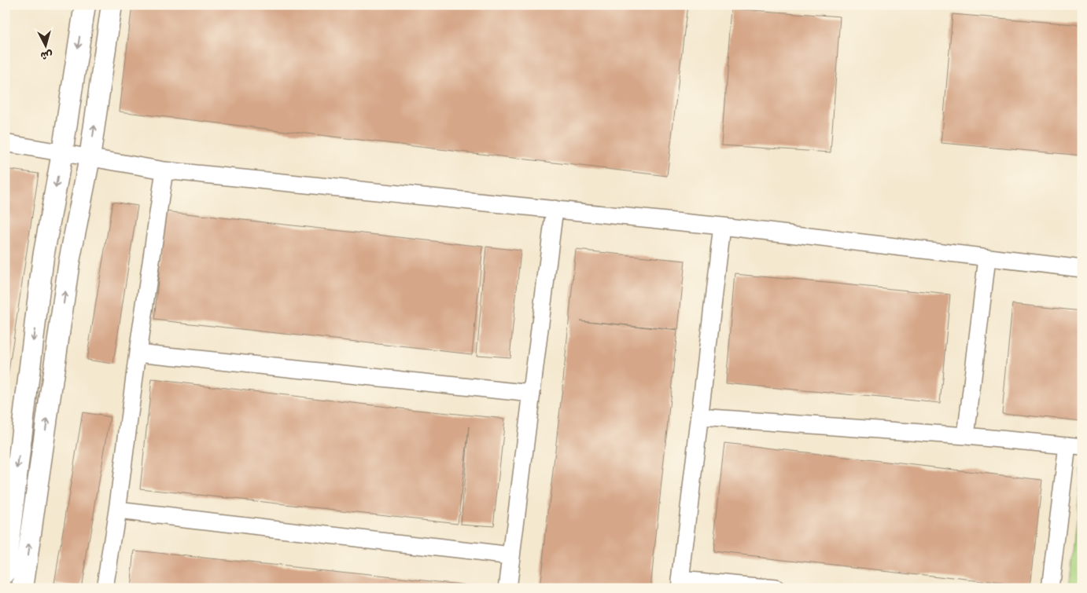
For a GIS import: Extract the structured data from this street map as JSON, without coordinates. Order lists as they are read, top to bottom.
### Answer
{
  "north": "bottom"
}
